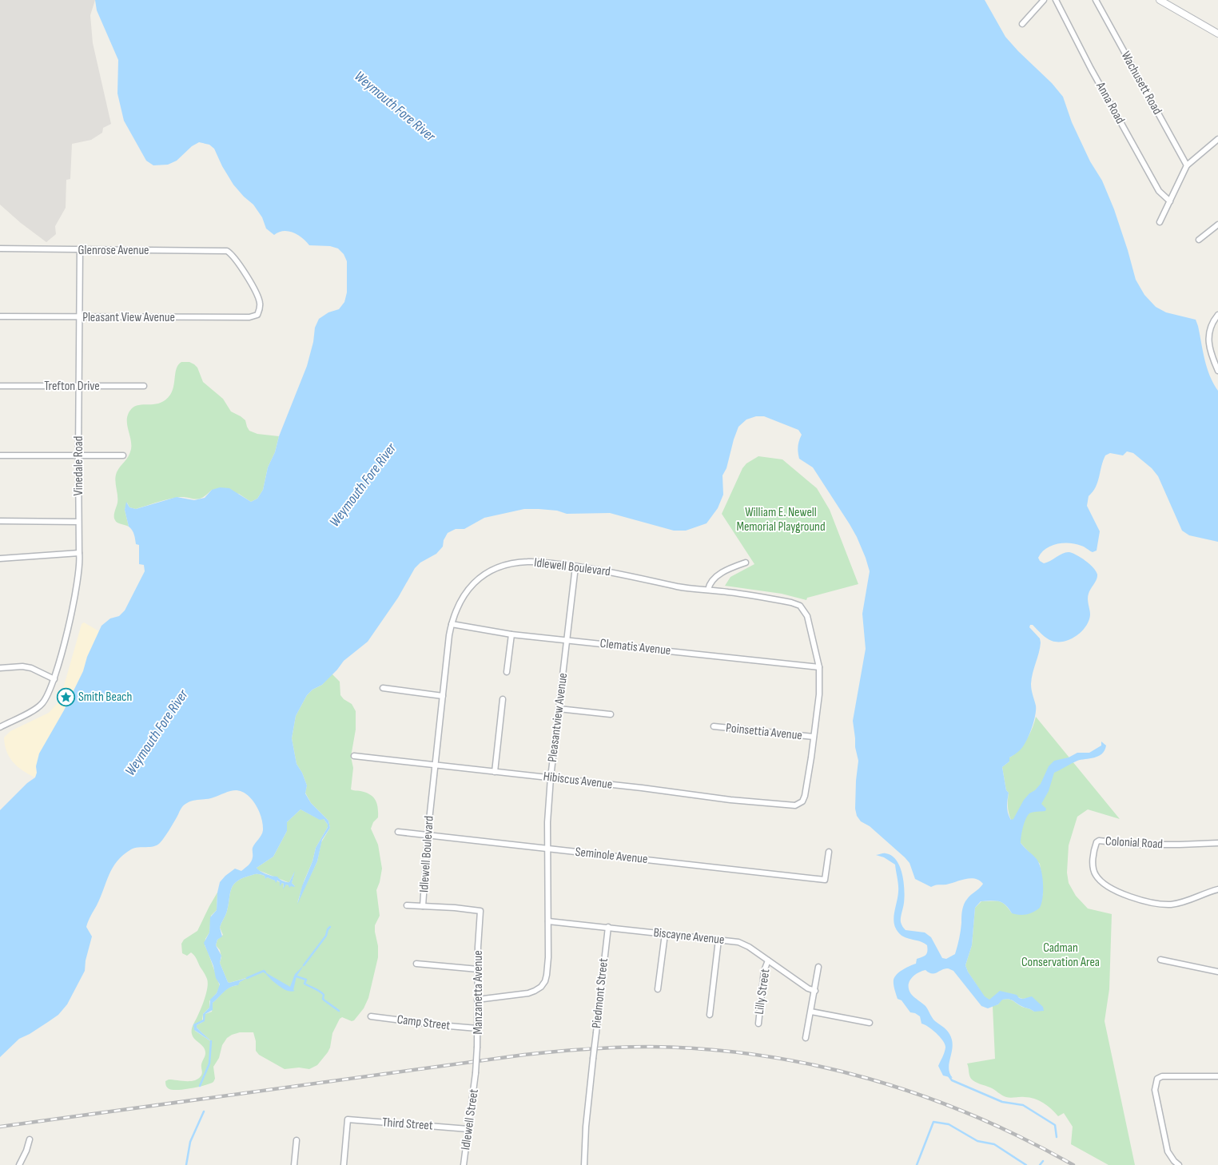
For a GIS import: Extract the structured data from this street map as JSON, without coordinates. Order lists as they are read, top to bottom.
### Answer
{
  "streets": {
    "street": [
      "Wachusett Road",
      "Anna Road",
      "Glenrose Avenue",
      "Pleasant View Avenue",
      "Trefton Drive",
      "Vinedale Road",
      "Idlewell Boulevard",
      "Clematis Avenue",
      "Pleasantview Avenue",
      "Poinsettia Avenue",
      "Hibiscus Avenue",
      "Colonial Road",
      "Seminole Avenue",
      "Biscayne Avenue",
      "Lilly Street",
      "Manzanetta Avenue",
      "Piedmont Street",
      "Camp Street",
      "Idlewell Street",
      "Third Street"
    ]
  },
  "crossings": [
    ["Glenrose Avenue", "Pleasant View Avenue"],
    ["Glenrose Avenue", "Vinedale Road"],
    ["Pleasant View Avenue", "Vinedale Road"],
    ["Trefton Drive", "Vinedale Road"],
    ["Idlewell Boulevard", "Clematis Avenue"],
    ["Idlewell Boulevard", "Pleasantview Avenue"],
    ["Idlewell Boulevard", "Poinsettia Avenue"],
    ["Idlewell Boulevard", "Hibiscus Avenue"],
    ["Idlewell Boulevard", "Seminole Avenue"],
    ["Idlewell Boulevard", "Manzanetta Avenue"],
    ["Clematis Avenue", "Pleasantview Avenue"],
    ["Pleasantview Avenue", "Hibiscus Avenue"],
    ["Pleasantview Avenue", "Seminole Avenue"],
    ["Pleasantview Avenue", "Biscayne Avenue"],
    ["Pleasantview Avenue", "Manzanetta Avenue"],
    ["Biscayne Avenue", "Lilly Street"],
    ["Biscayne Avenue", "Piedmont Street"],
    ["Manzanetta Avenue", "Camp Street"],
    ["Manzanetta Avenue", "Idlewell Street"],
    ["Idlewell Street", "Third Street"]
  ],
  "water": ["Weymouth Fore River"],
  "parks": ["William E. Newell Memorial Playground", "Cadman Conservation Area"],
  "places": {
    "place": ["Smith Beach"]
  }
}
